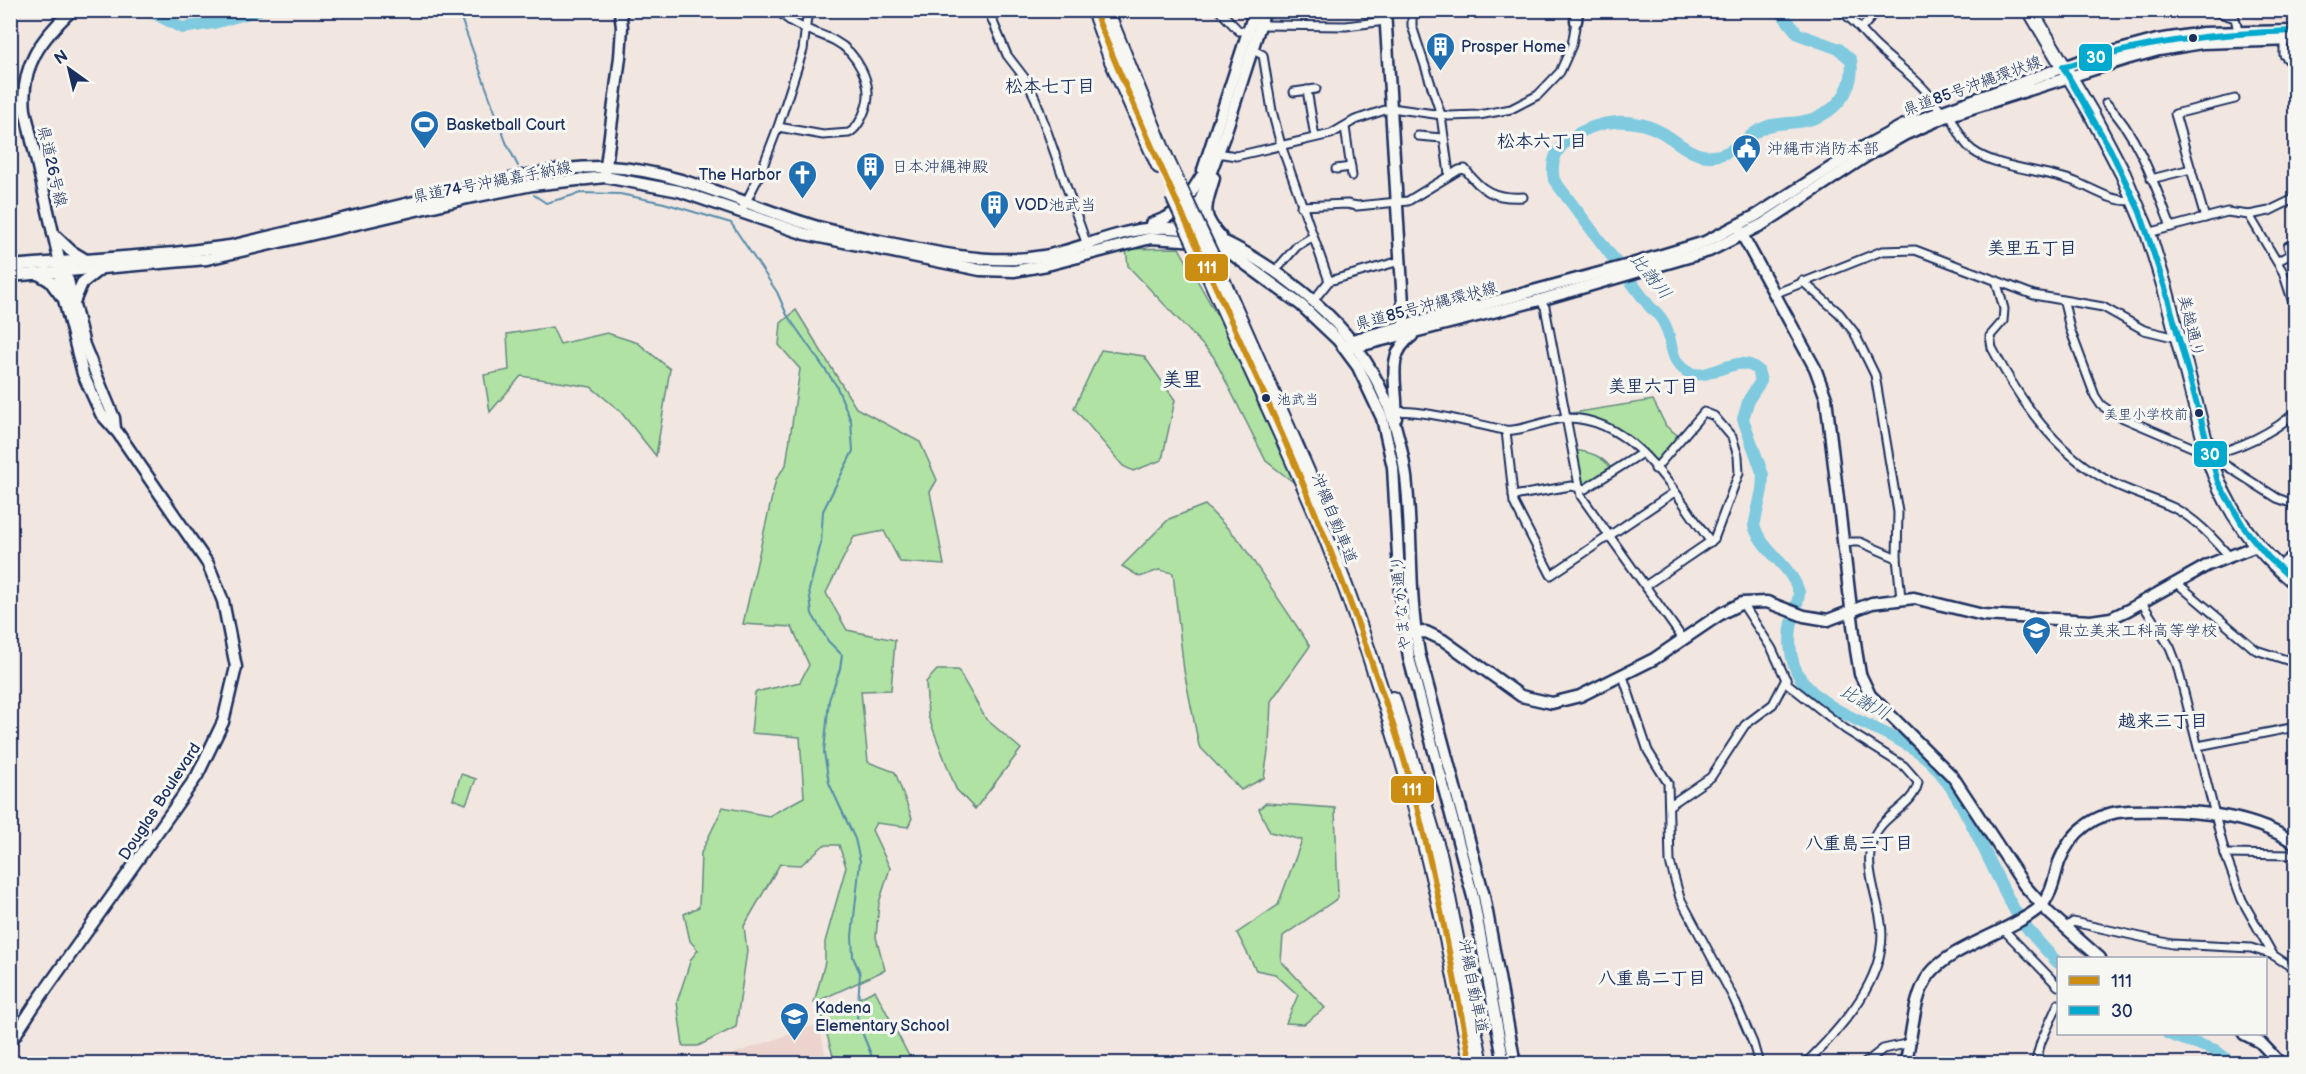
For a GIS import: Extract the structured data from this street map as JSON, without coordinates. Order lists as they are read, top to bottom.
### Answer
{
  "streets": {
    "highway": ["美越通り", "沖縄自動車道"],
    "main road": [
      "県道85号沖縄環状線",
      "県道26号線",
      "県道74号沖縄嘉手納線",
      "やまなか通り",
      "Douglas Boulevard"
    ]
  },
  "crossings": [
    ["県道85号沖縄環状線", "美越通り"],
    ["県道85号沖縄環状線", "やまなか通り"],
    ["県道26号線", "県道74号沖縄嘉手納線"],
    ["県道26号線", "Douglas Boulevard"],
    ["県道74号沖縄嘉手納線", "やまなか通り"],
    ["県道74号沖縄嘉手納線", "Douglas Boulevard"]
  ],
  "districts": [
    "松本七丁目",
    "松本六丁目",
    "美里五丁目",
    "美里",
    "美里六丁目",
    "越来三丁目",
    "八重島三丁目",
    "八重島二丁目"
  ],
  "water": ["比謝川"],
  "places": {
    "building": ["Prosper Home", "日本沖縄神殿", "VOD池武当"],
    "sports": ["Basketball Court"],
    "public building": ["沖縄市消防本部"],
    "church": ["The Harbor"],
    "other": ["池武当", "美里小学校前"],
    "school or university": ["県立美来工科高等学校", "Kadena Elementary School"]
  },
  "lines": ["transit line 111", "transit line 30"],
  "legend": ["111", "30"],
  "north": "top left"
}
